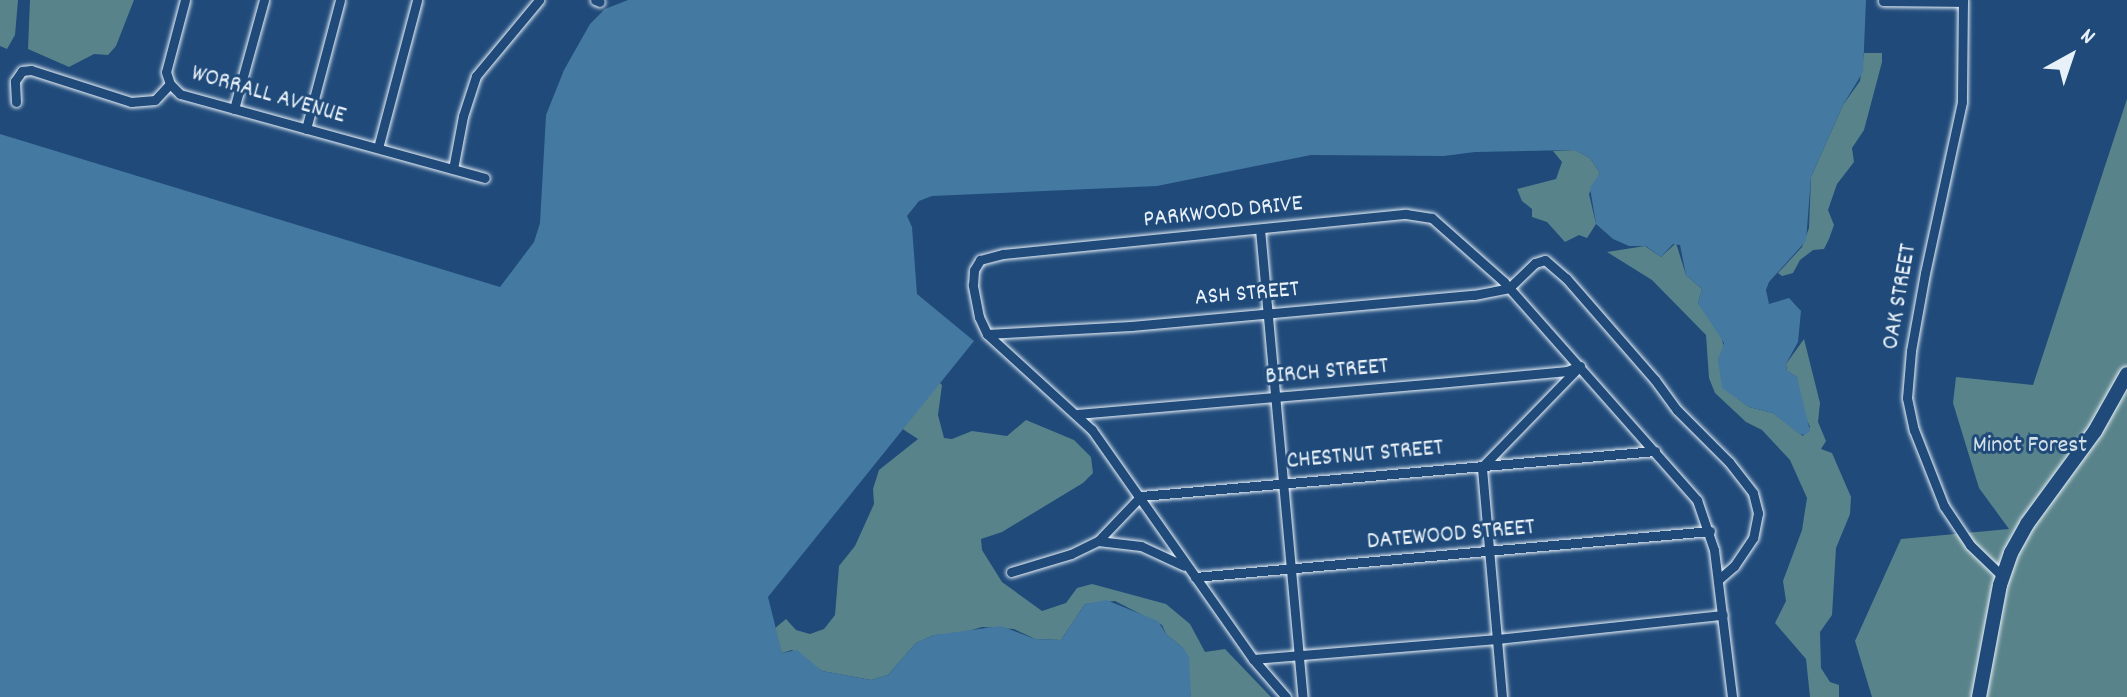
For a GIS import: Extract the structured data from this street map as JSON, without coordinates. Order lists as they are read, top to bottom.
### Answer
{
  "streets": {
    "street": [
      "WORRALL AVENUE",
      "PARKWOOD DRIVE",
      "ASH STREET",
      "OAK STREET",
      "BIRCH STREET",
      "CHESTNUT STREET",
      "DATEWOOD STREET"
    ]
  },
  "crossings": [
    ["PARKWOOD DRIVE", "ASH STREET"],
    ["PARKWOOD DRIVE", "BIRCH STREET"],
    ["PARKWOOD DRIVE", "CHESTNUT STREET"],
    ["PARKWOOD DRIVE", "DATEWOOD STREET"]
  ],
  "parks": ["Minot Forest"],
  "north": "top right"
}
